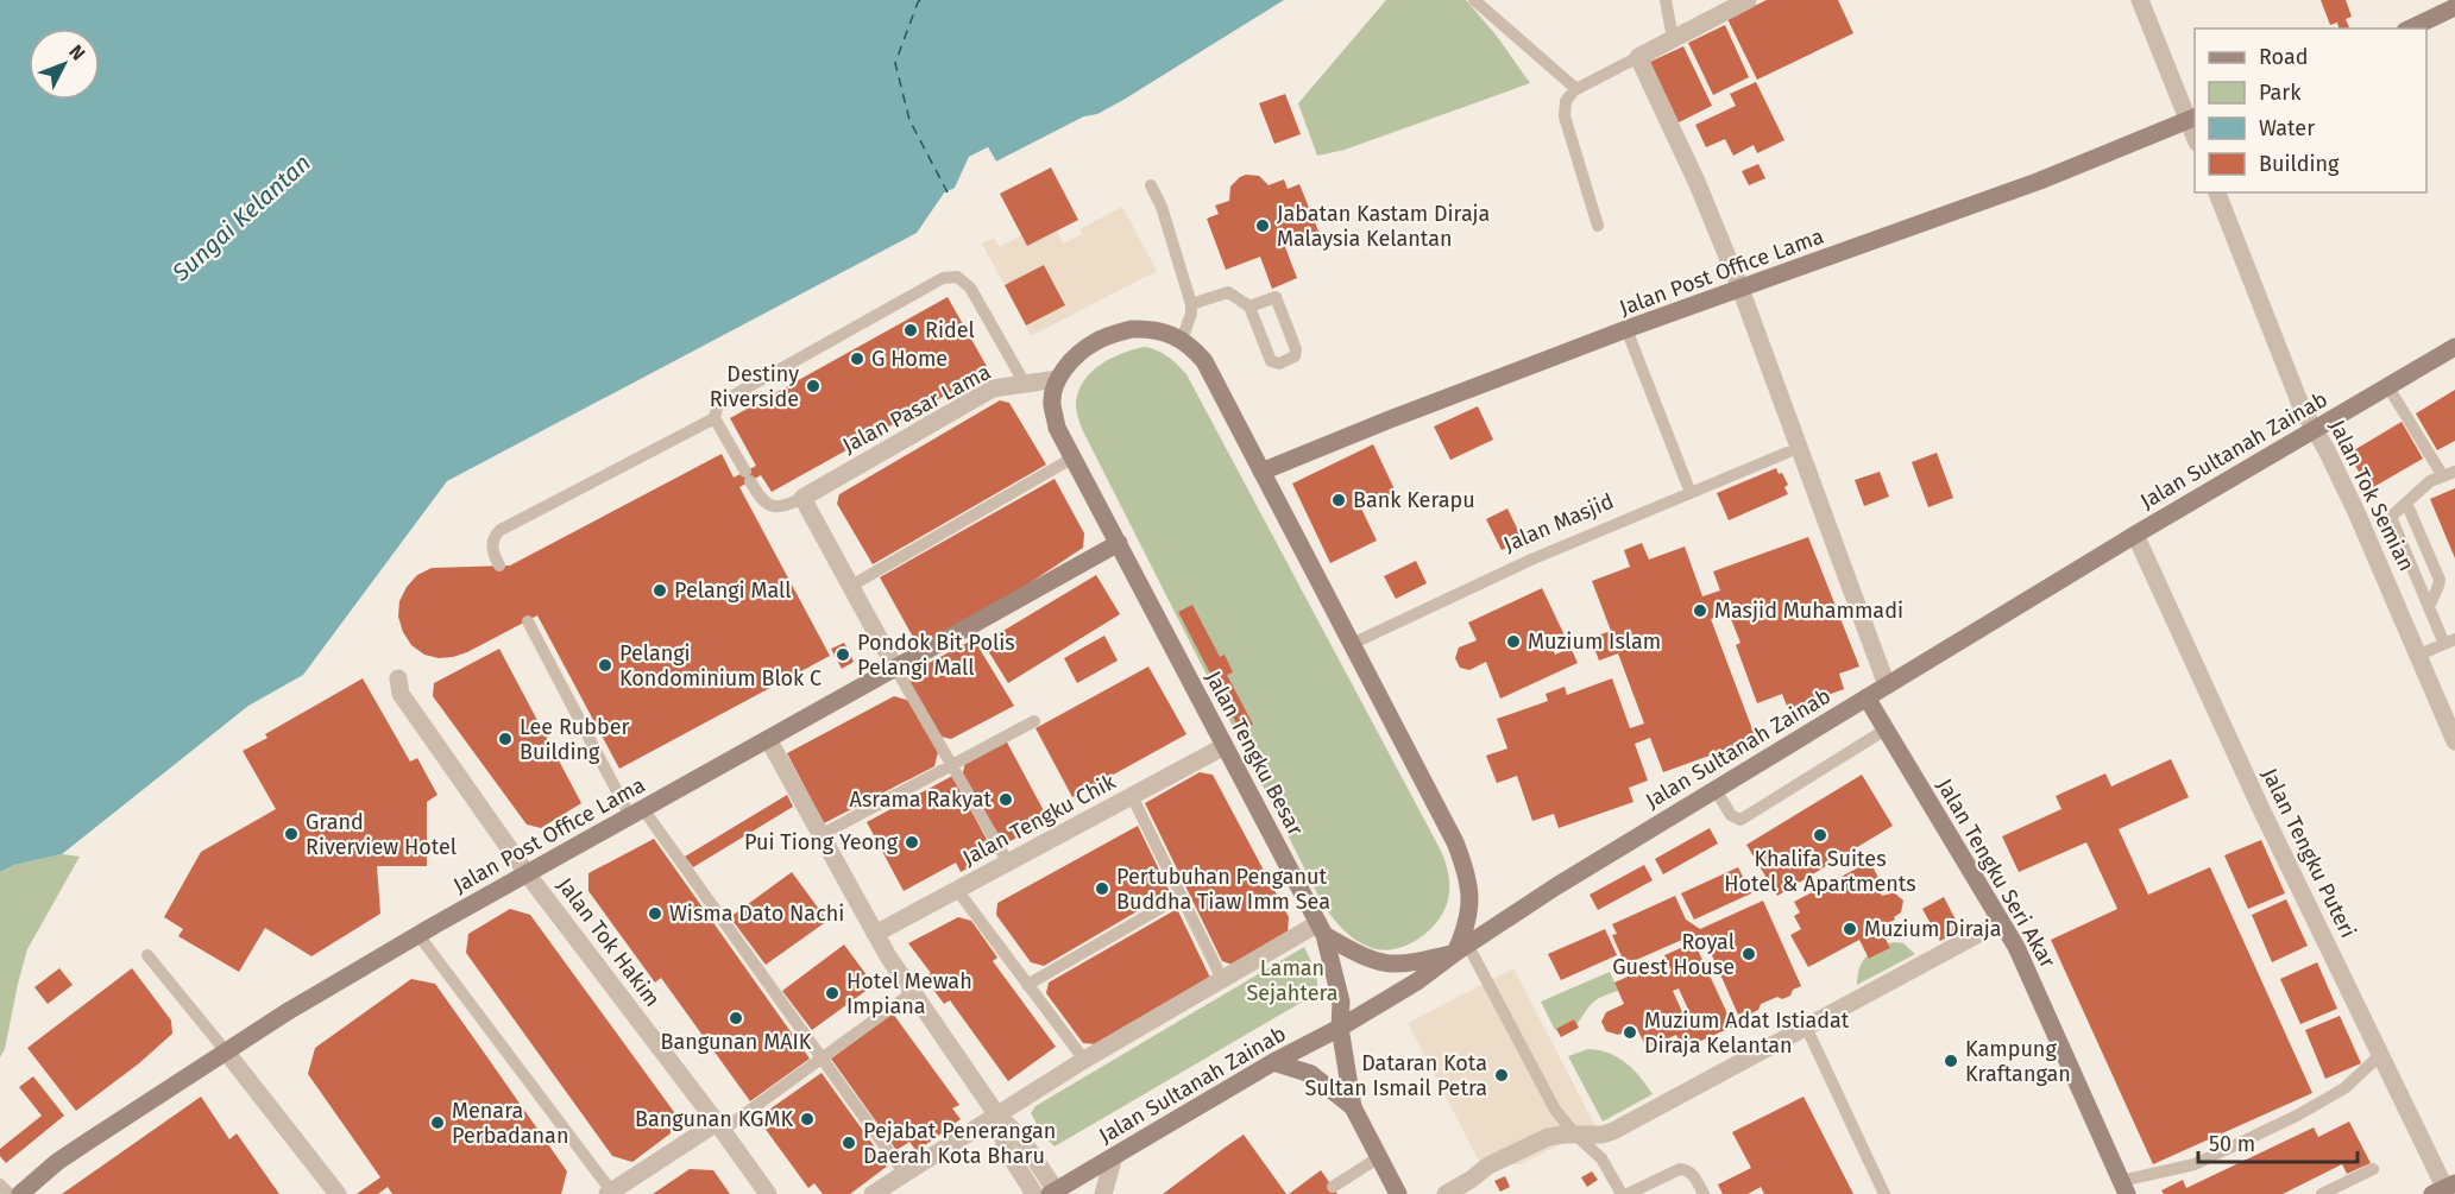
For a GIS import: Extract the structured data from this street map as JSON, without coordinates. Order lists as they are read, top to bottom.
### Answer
{
  "streets": {
    "main road": [
      "Jalan Post Office Lama",
      "Jalan Sultanah Zainab",
      "Jalan Tengku Besar",
      "Jalan Tengku Seri Akar"
    ],
    "street": [
      "Jalan Pasar Lama",
      "Jalan Tok Semian",
      "Jalan Tengku Chik",
      "Jalan Tengku Puteri",
      "Jalan Tok Hakim"
    ],
    "lane": ["Jalan Masjid"]
  },
  "crossings": [
    ["Jalan Post Office Lama", "Jalan Tengku Besar"],
    ["Jalan Post Office Lama", "Jalan Tok Hakim"],
    ["Jalan Pasar Lama", "Jalan Tengku Besar"],
    ["Jalan Sultanah Zainab", "Jalan Tok Semian"],
    ["Jalan Sultanah Zainab", "Jalan Tengku Besar"],
    ["Jalan Sultanah Zainab", "Jalan Tengku Puteri"],
    ["Jalan Sultanah Zainab", "Jalan Tengku Seri Akar"],
    ["Jalan Tengku Besar", "Jalan Tengku Chik"]
  ],
  "water": ["Sungai Kelantan"],
  "parks": ["Laman Sejahtera"],
  "places": [
    "Jabatan Kastam Diraja Malaysia Kelantan",
    "Ridel",
    "G Home",
    "Destiny Riverside",
    "Bank Kerapu",
    "Pelangi Mall",
    "Masjid Muhammadi",
    "Muzium Islam",
    "Pondok Bit Polis Pelangi Mall",
    "Pelangi Kondominium Blok C",
    "Lee Rubber Building",
    "Asrama Rakyat",
    "Grand Riverview Hotel",
    "Khalifa Suites Hotel & Apartments",
    "Pui Tiong Yeong",
    "Pertubuhan Penganut Buddha Tiaw Imm Sea",
    "Wisma Dato Nachi",
    "Muzium Diraja",
    "Royal Guest House",
    "Hotel Mewah Impiana",
    "Bangunan MAIK",
    "Muzium Adat Istiadat Diraja Kelantan",
    "Kampung Kraftangan",
    "Dataran Kota Sultan Ismail Petra",
    "Bangunan KGMK",
    "Menara Perbadanan",
    "Pejabat Penerangan Daerah Kota Bharu"
  ],
  "legend": [
    "Road",
    "Park",
    "Water",
    "Building"
  ],
  "scale_bar": "50 m",
  "north": "top right"
}
